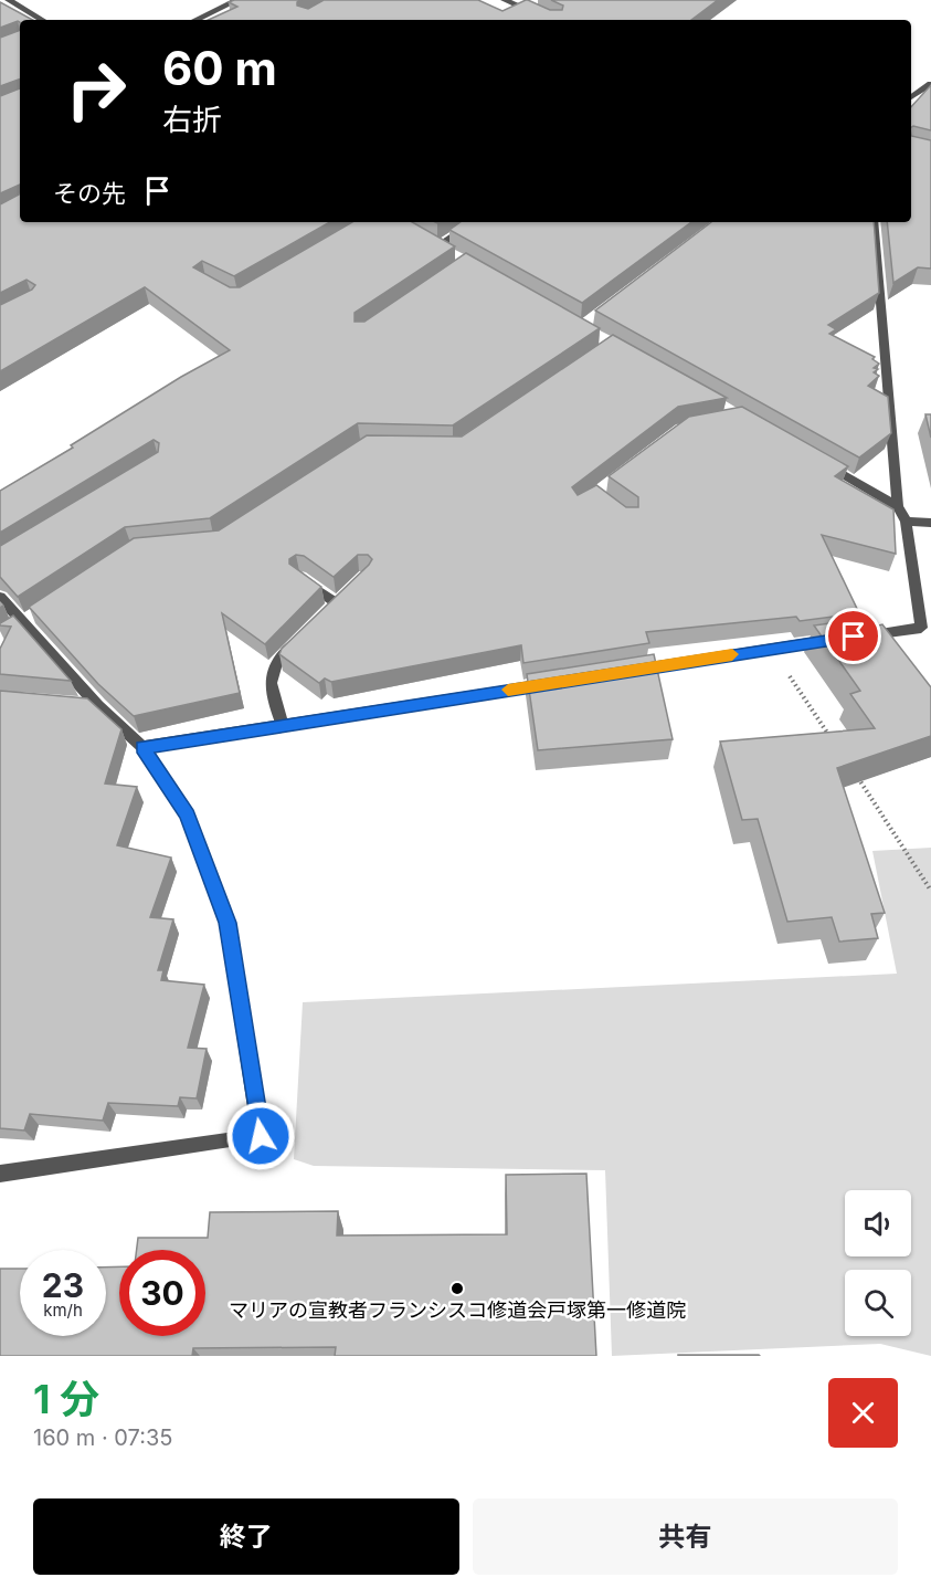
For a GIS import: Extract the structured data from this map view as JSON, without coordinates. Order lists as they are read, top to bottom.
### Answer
{
  "places": ["マリアの宣教者フランシスコ修道会戸塚第一修道院"],
  "page": {
    "turn": ["60 m", "右折"],
    "then": "その先",
    "speed": "23 km/h",
    "limit": "30",
    "heading": ["1 分", "160 m · 07:35"],
    "buttons": ["終了", "共有"]
  }
}
